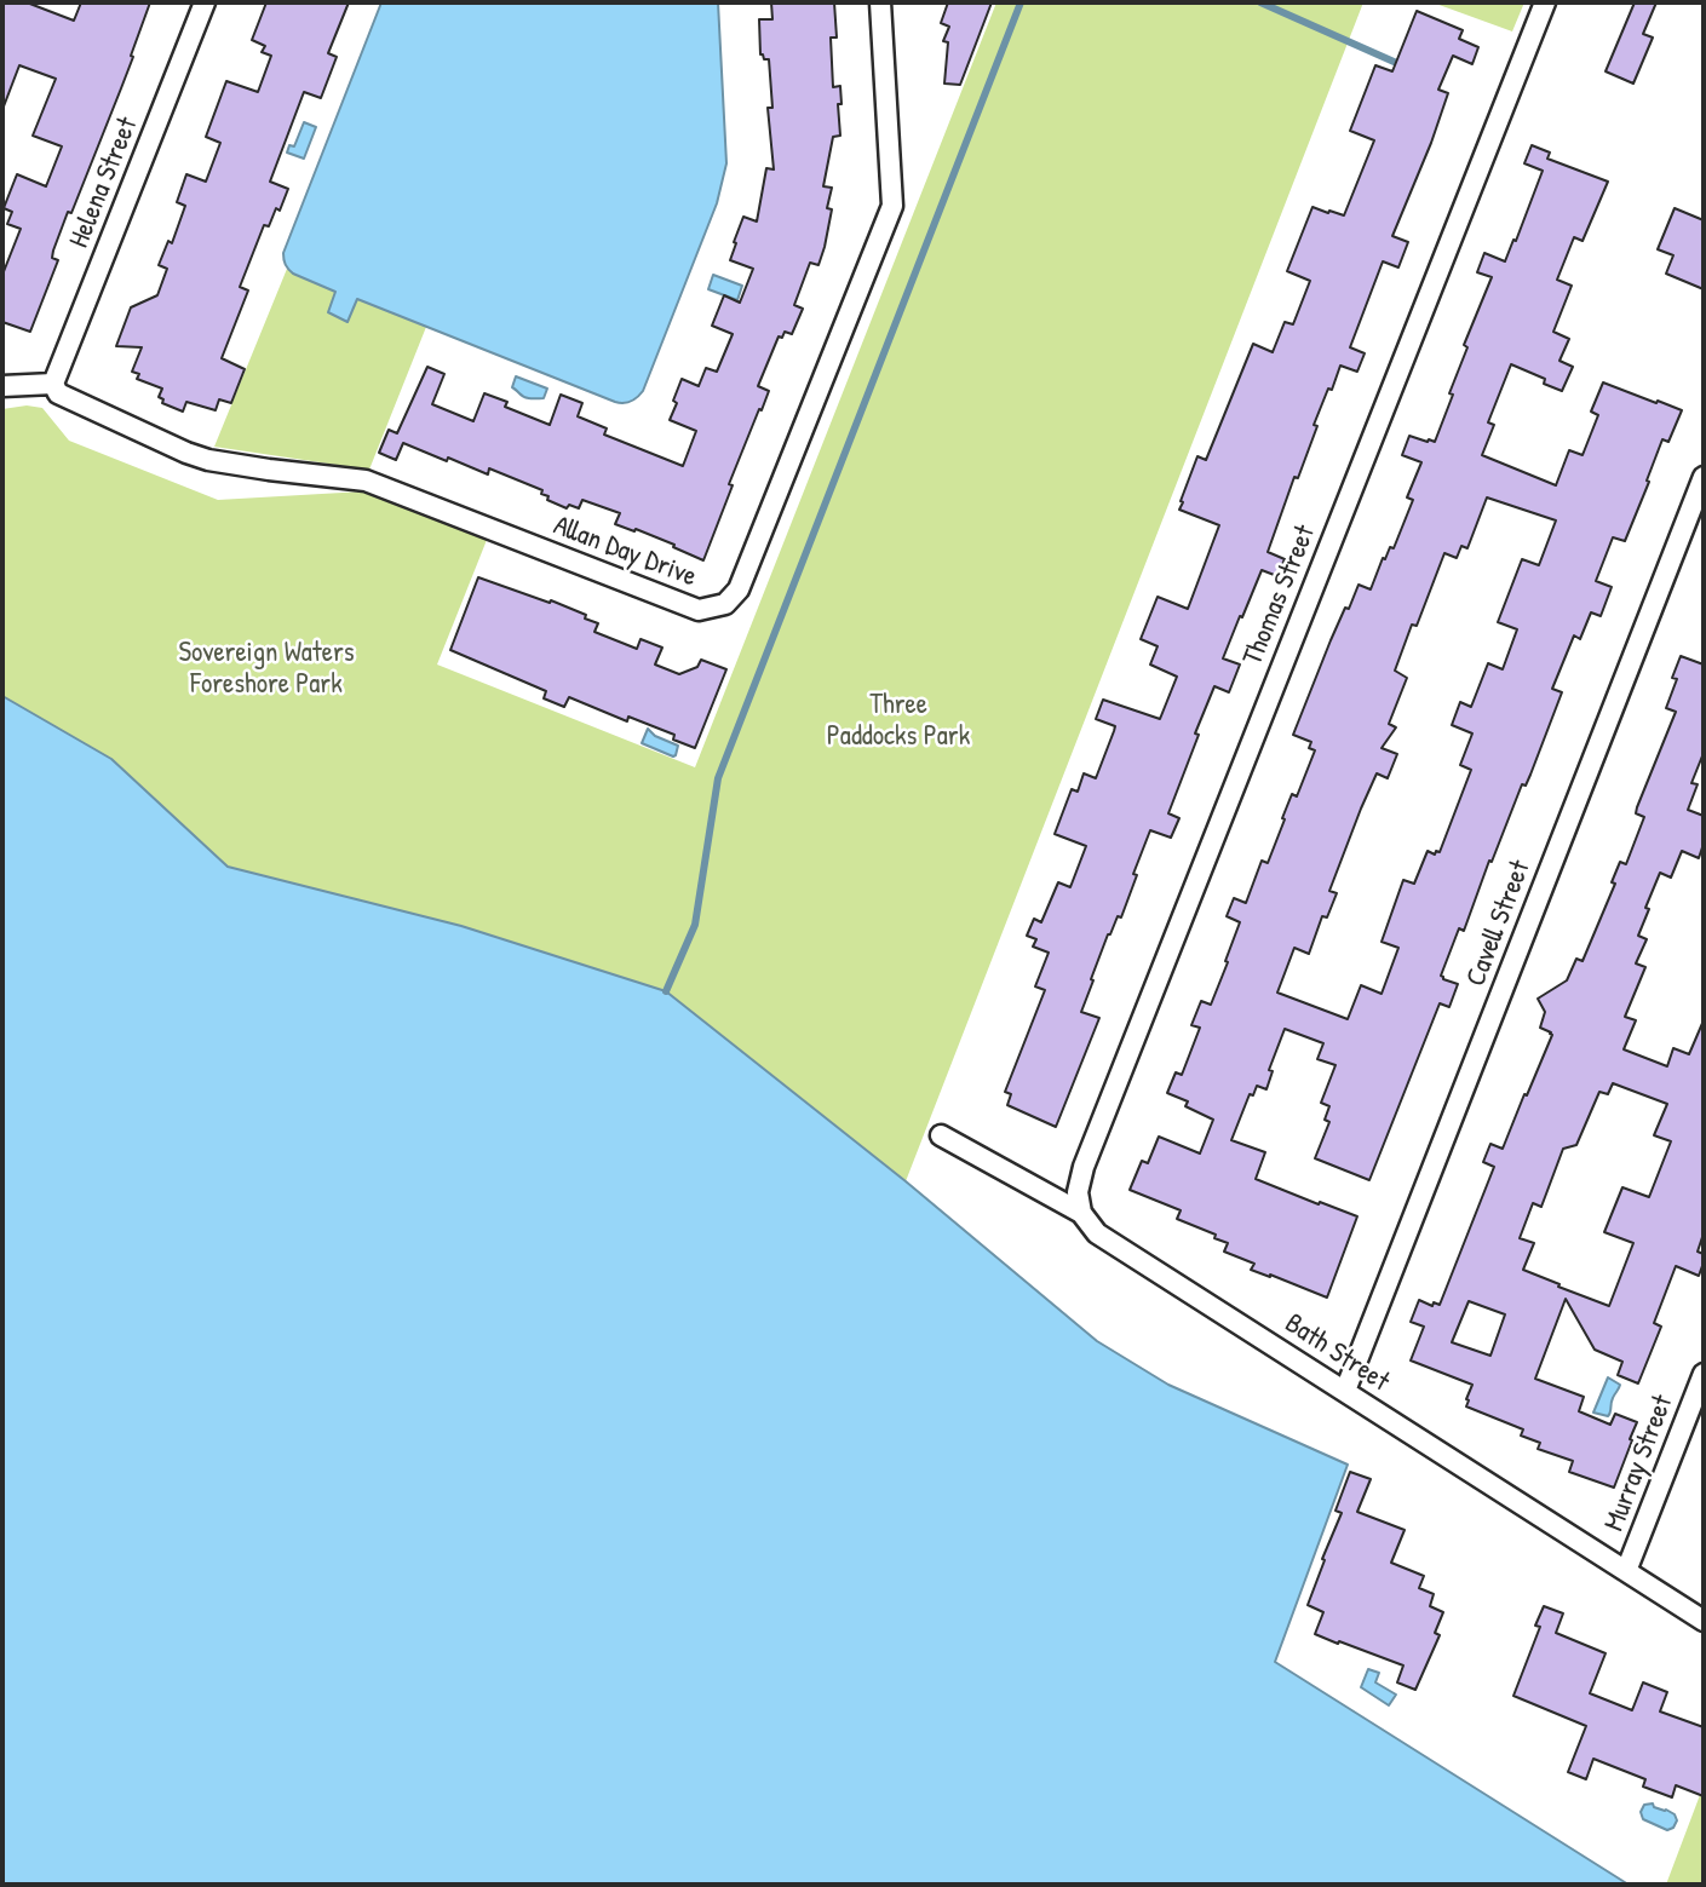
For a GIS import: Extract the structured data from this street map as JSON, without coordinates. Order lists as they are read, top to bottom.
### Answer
{
  "streets": {
    "street": [
      "Helena Street",
      "Allan Day Drive",
      "Thomas Street",
      "Cavell Street",
      "Bath Street",
      "Murray Street"
    ]
  },
  "crossings": [
    ["Helena Street", "Allan Day Drive"],
    ["Thomas Street", "Bath Street"],
    ["Cavell Street", "Bath Street"],
    ["Bath Street", "Murray Street"]
  ],
  "parks": ["Sovereign Waters Foreshore Park", "Three Paddocks Park"]
}
